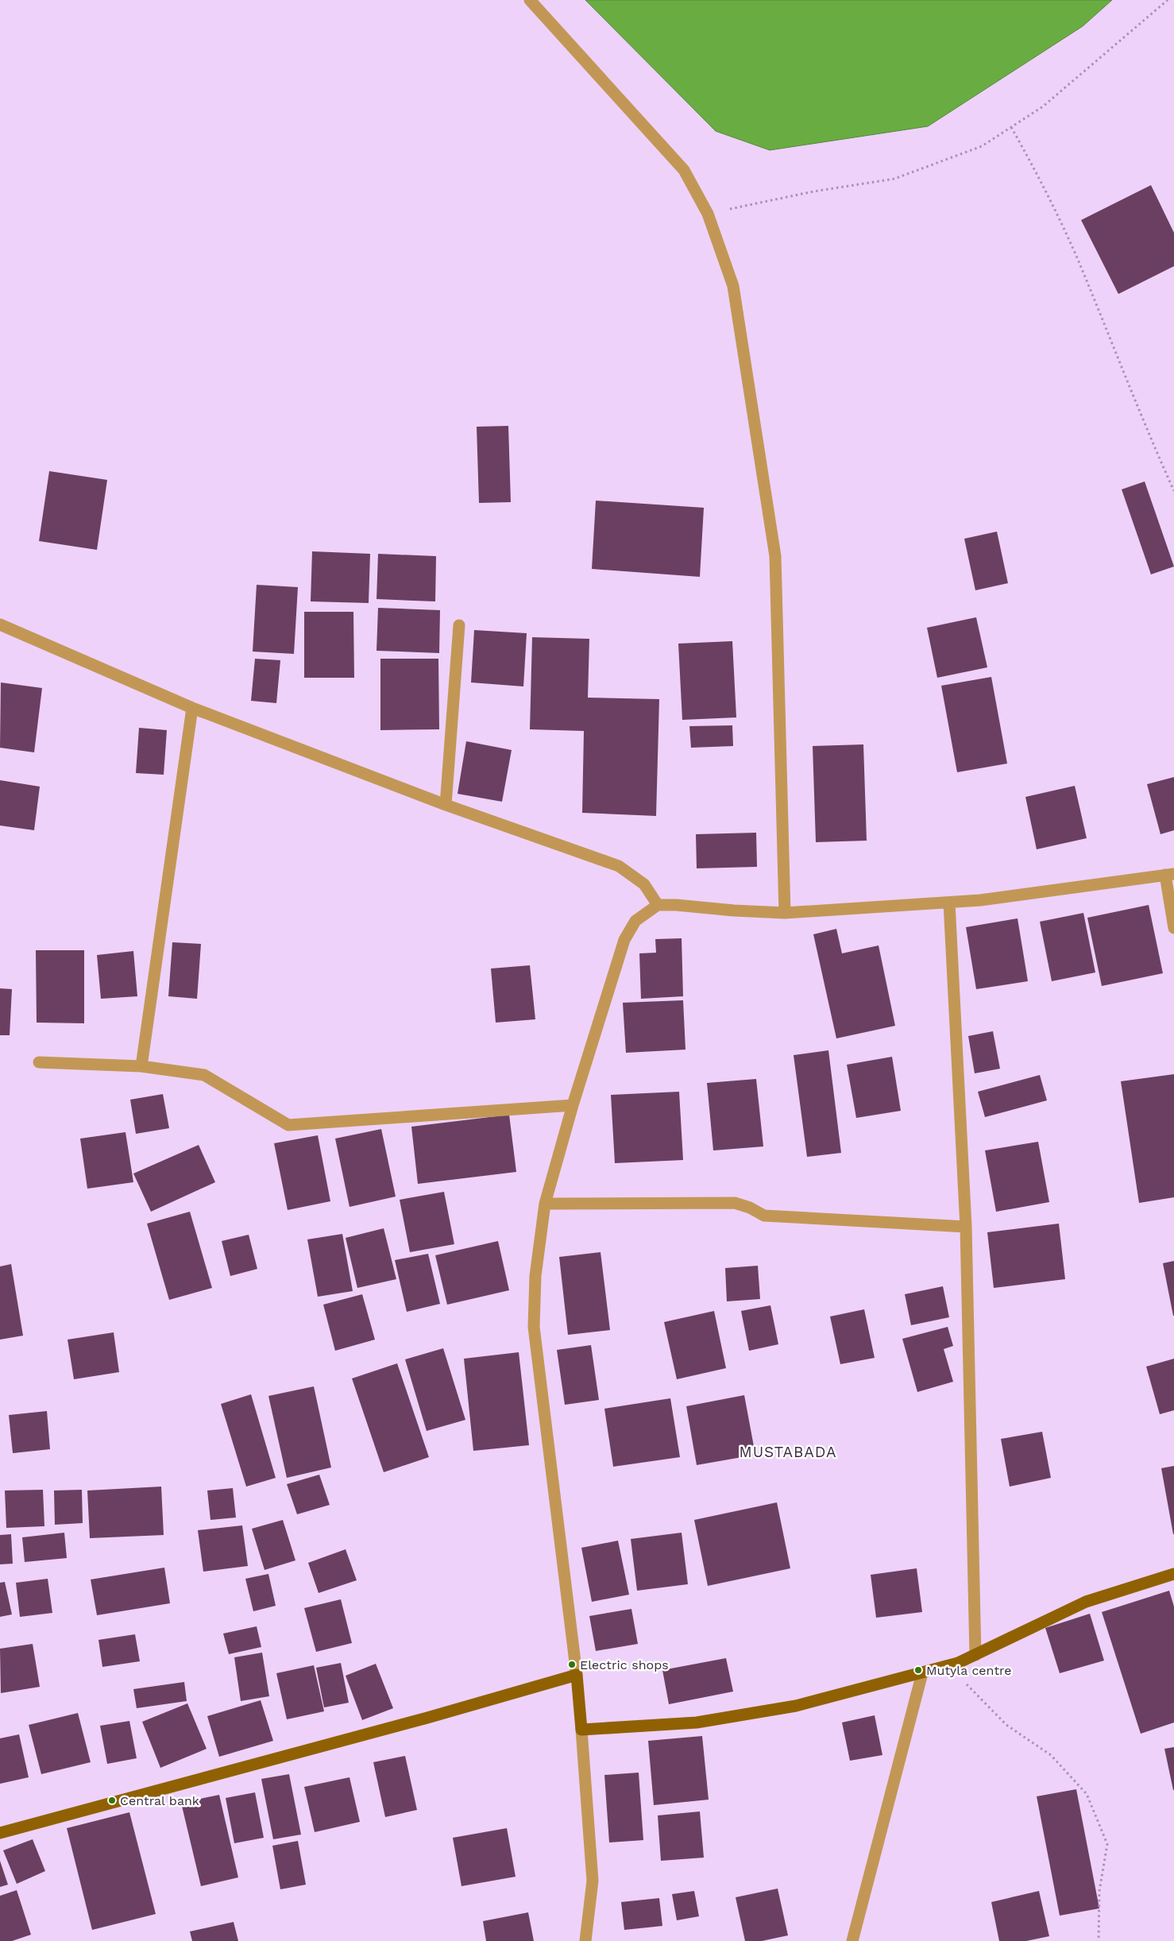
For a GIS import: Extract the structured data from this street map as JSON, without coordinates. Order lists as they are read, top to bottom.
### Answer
{
  "districts": ["MUSTABADA"],
  "places": ["Electric shops", "Mutyla centre", "Central bank"]
}
